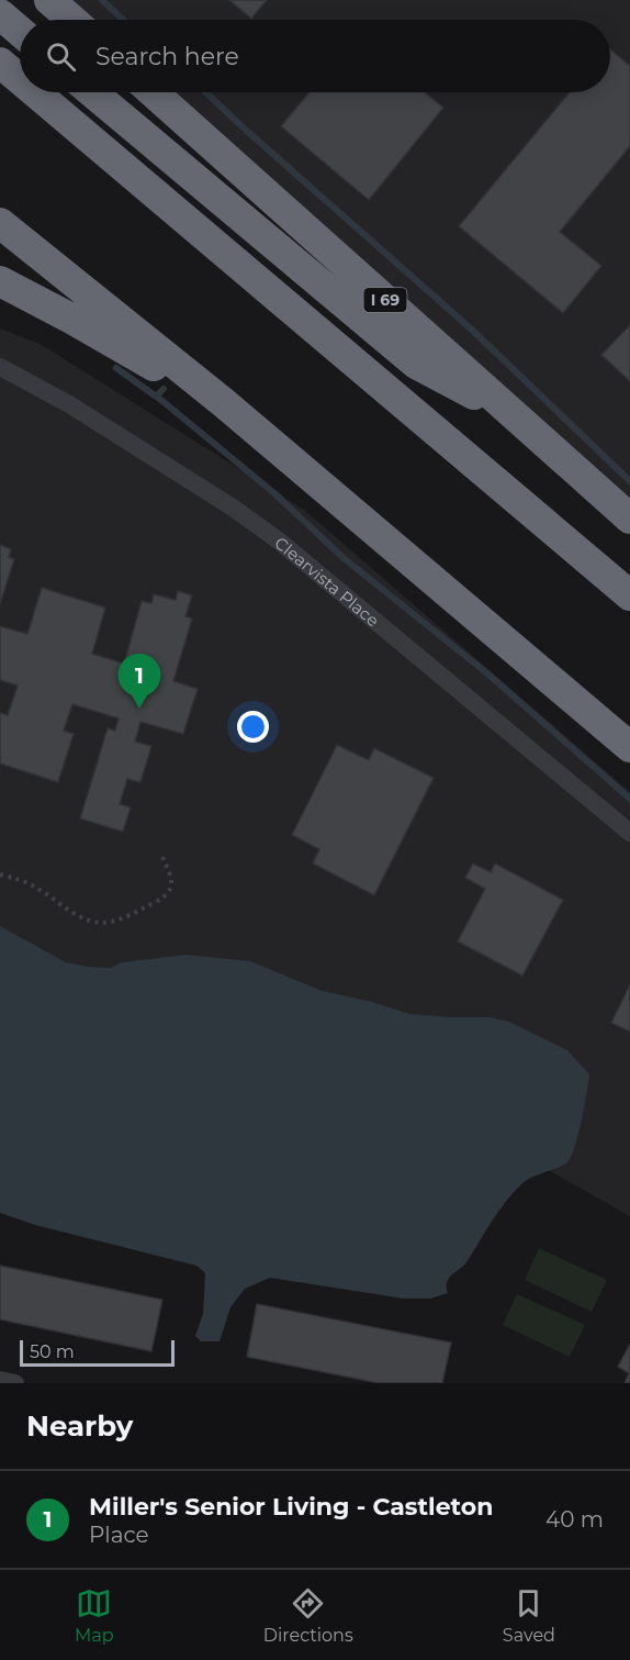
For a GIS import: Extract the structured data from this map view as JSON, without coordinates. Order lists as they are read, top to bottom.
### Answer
{
  "streets": {
    "highway": ["I 69"],
    "street": ["Clearvista Place"]
  },
  "scale_bar": "50 m",
  "page": {
    "search": "Search here",
    "pins": "1",
    "scale": "50 m",
    "heading": "Nearby",
    "list": [
      {
        "mark": "1",
        "name": "Miller's Senior Living - Castleton",
        "note": "Place",
        "value": "40 m"
      }
    ],
    "nav": ["Map", "Directions", "Saved"]
  }
}
